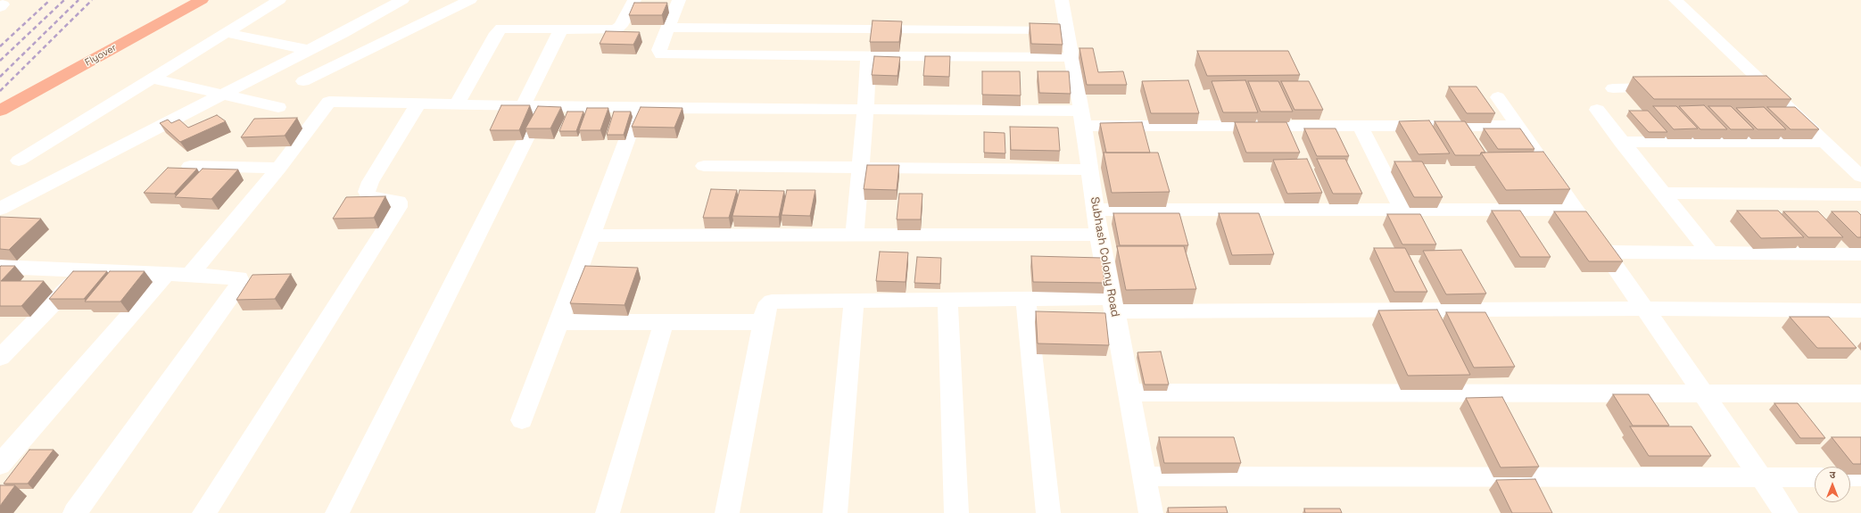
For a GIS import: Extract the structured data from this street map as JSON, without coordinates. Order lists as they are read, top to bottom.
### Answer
{
  "streets": {
    "highway": ["Flyover"],
    "street": ["Subhash Colony Road"]
  },
  "north": "top"
}
